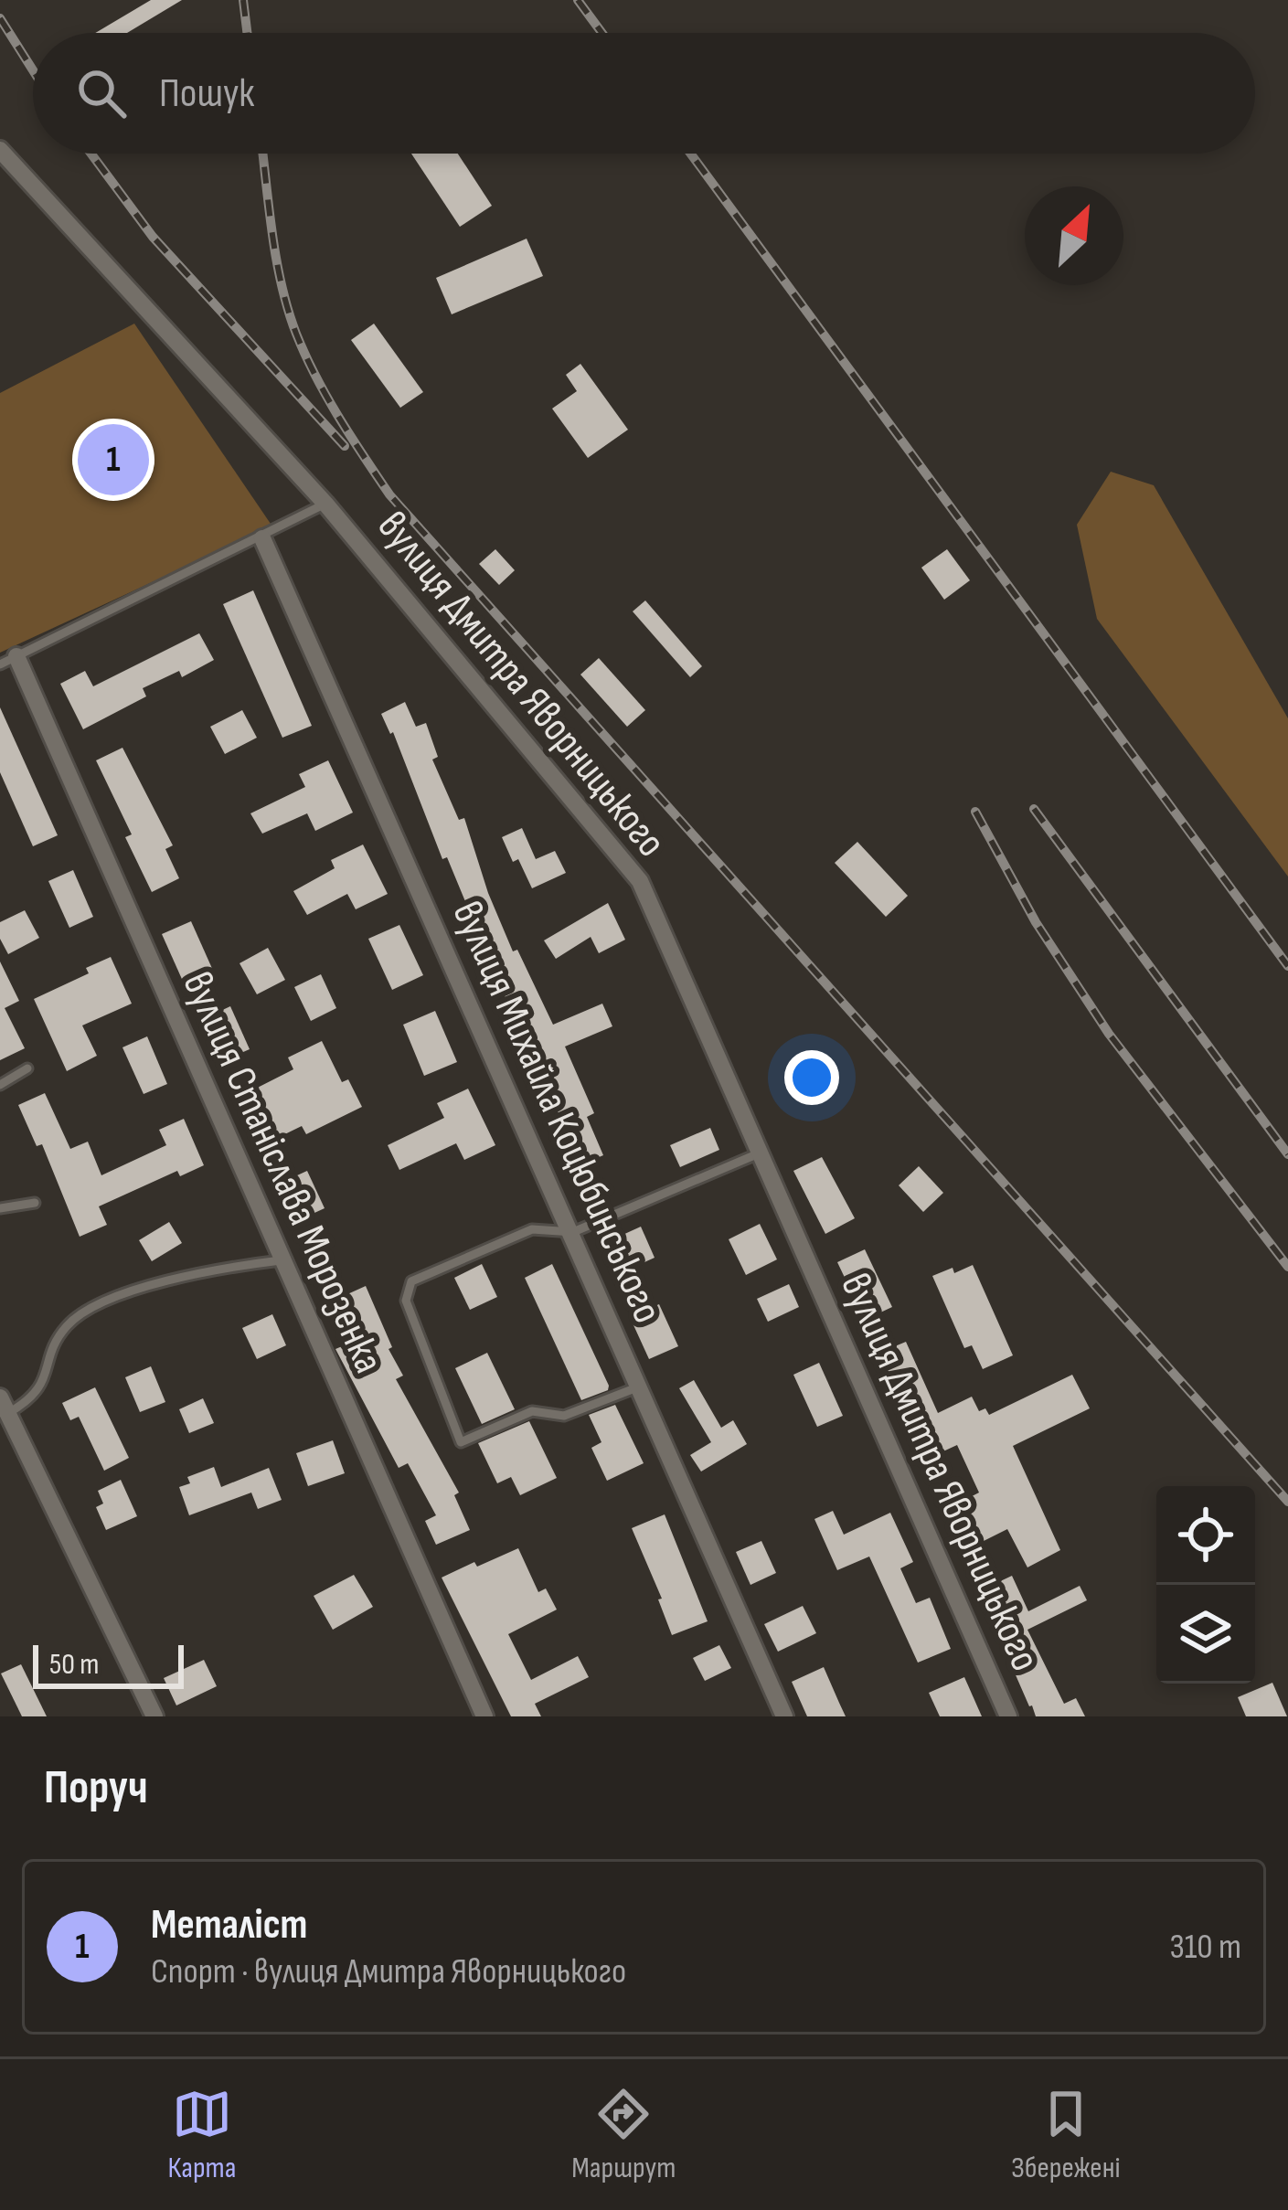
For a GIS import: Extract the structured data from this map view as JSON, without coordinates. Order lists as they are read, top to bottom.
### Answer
{
  "streets": {
    "street": ["вулиця Дмитра Яворницького", "вулиця Михайла Коцюбинського", "вулиця Станіслава Морозенка"]
  },
  "scale_bar": "50 m",
  "north": "top right",
  "page": {
    "search": "Пошук",
    "pins": "1",
    "scale": "50 m",
    "heading": "Поруч",
    "list": [
      {
        "mark": "1",
        "name": "Металіст",
        "note": "Спорт · вулиця Дмитра Яворницького",
        "value": "310 m"
      }
    ],
    "nav": ["Карта", "Маршрут", "Збережені"]
  }
}
